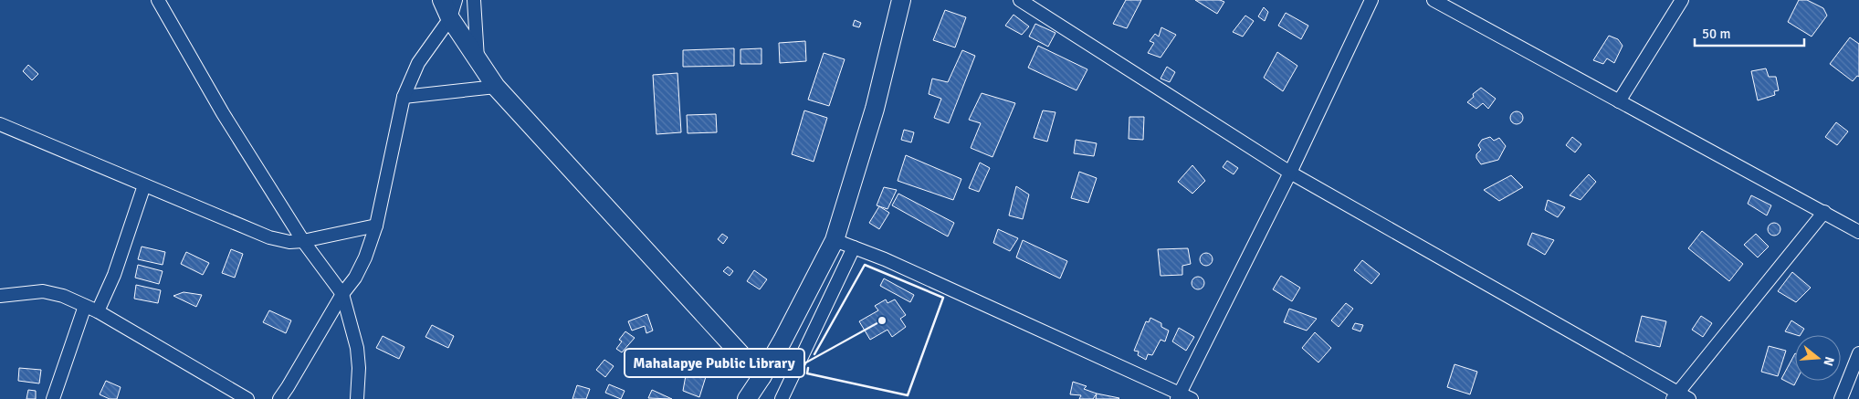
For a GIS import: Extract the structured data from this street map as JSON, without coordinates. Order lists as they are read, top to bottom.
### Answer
{
  "places": ["Mahalapye Public Library"],
  "scale_bar": "50 m",
  "north": "right"
}
